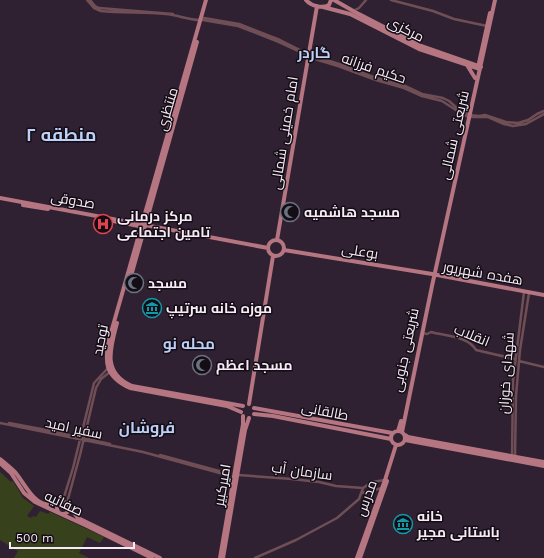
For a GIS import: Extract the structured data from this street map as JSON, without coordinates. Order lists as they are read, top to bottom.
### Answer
{
  "streets": {
    "main road": [
      "مرکزی",
      "منتظری",
      "امام خمینی شمالی",
      "شریعتی شمالی",
      "صدوقی",
      "بوعلی",
      "هفده شهریور",
      "توحید",
      "شریعتی جنوبی",
      "طالقانی",
      "امیرکبیر",
      "مدرس",
      "صفائیه"
    ],
    "street": [
      "حکیم فرزانه",
      "انقلاب",
      "شهدای خوزان",
      "سفیر امید",
      "سازمان آب"
    ]
  },
  "crossings": [
    ["مرکزی", "امام خمینی شمالی"],
    ["مرکزی", "شریعتی شمالی"],
    ["حکیم فرزانه", "منتظری"],
    ["حکیم فرزانه", "امام خمینی شمالی"],
    ["حکیم فرزانه", "شریعتی شمالی"],
    ["منتظری", "صدوقی"],
    ["منتظری", "توحید"],
    ["امام خمینی شمالی", "صدوقی"],
    ["امام خمینی شمالی", "بوعلی"],
    ["شریعتی شمالی", "بوعلی"],
    ["شریعتی شمالی", "هفده شهریور"],
    ["شریعتی شمالی", "شریعتی جنوبی"],
    ["صدوقی", "بوعلی"],
    ["صدوقی", "توحید"],
    ["بوعلی", "هفده شهریور"],
    ["بوعلی", "شریعتی جنوبی"],
    ["هفده شهریور", "شریعتی جنوبی"],
    ["هفده شهریور", "شهدای خوزان"],
    ["انقلاب", "شریعتی جنوبی"],
    ["انقلاب", "شهدای خوزان"],
    ["توحید", "امیرکبیر"],
    ["سفیر امید", "سازمان آب"],
    ["سفیر امید", "امیرکبیر"],
    ["سازمان آب", "امیرکبیر"]
  ],
  "districts": [
    "گاردر",
    "منطقه ۲",
    "محله نو",
    "فروشان"
  ],
  "places": {
    "mosque": ["مسجد هاشمیه", "مسجد", "مسجد اعظم"],
    "hospital": ["مرکز درمانی تامین اجتماعی"],
    "museum": ["موزه خانه سرتیپ", "خانه باستانی مجیر"]
  },
  "scale_bar": "500 m"
}
